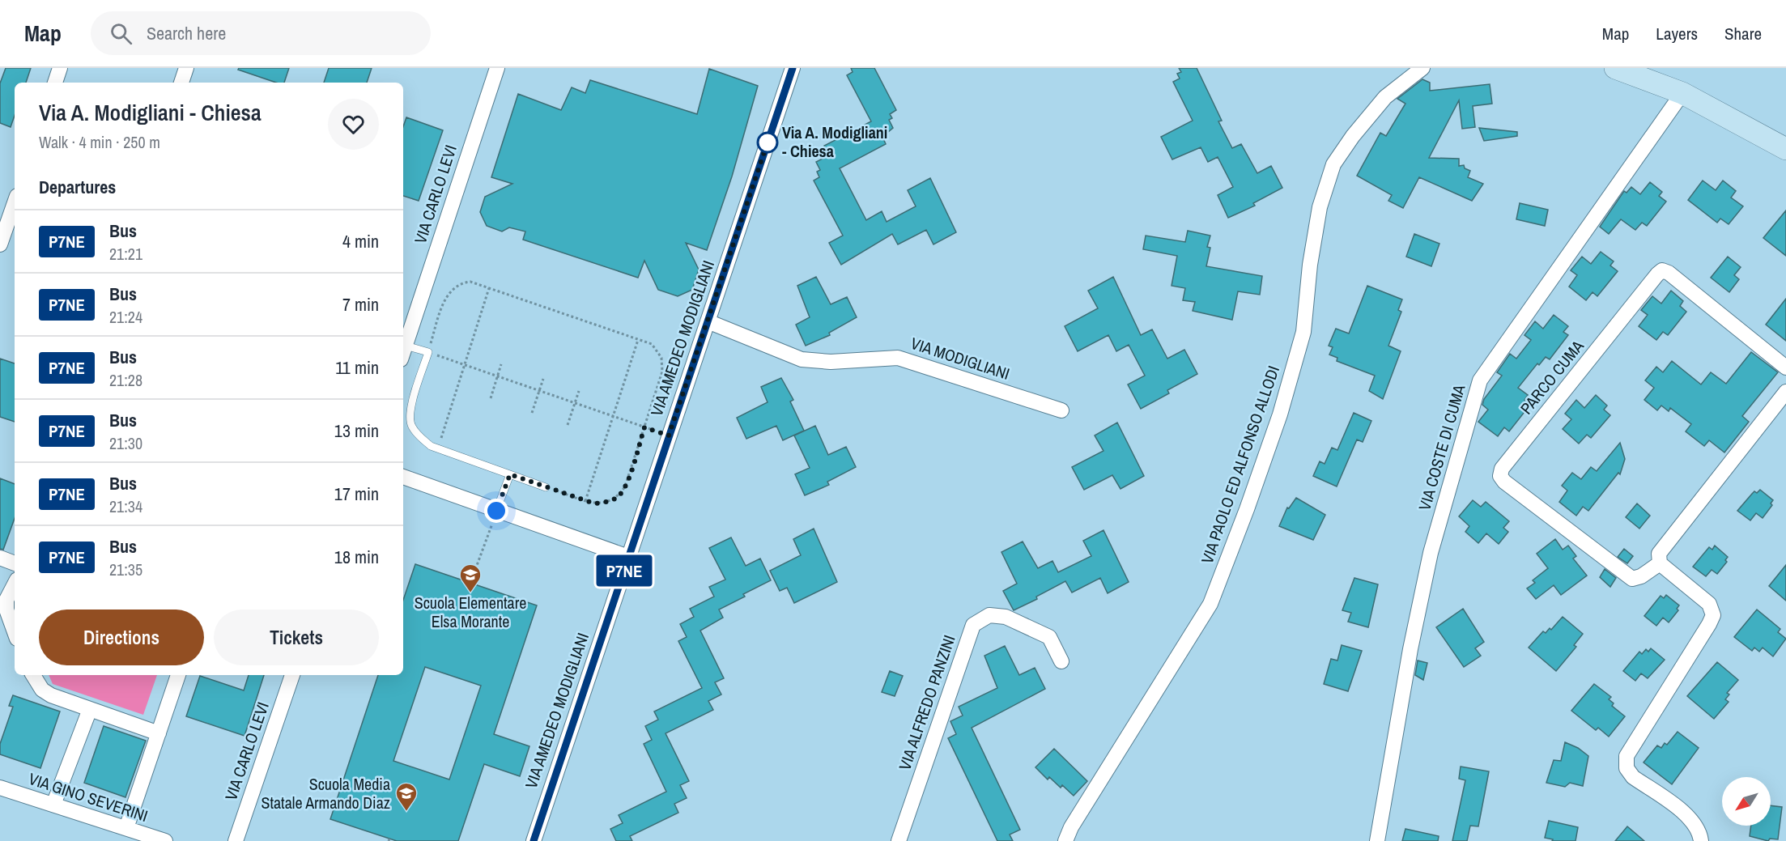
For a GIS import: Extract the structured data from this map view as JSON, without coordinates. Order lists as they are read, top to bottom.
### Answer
{
  "streets": {
    "street": [
      "VIA CARLO LEVI",
      "VIA AMEDEO MODIGLIANI",
      "VIA MODIGLIANI",
      "PARCO CUMA",
      "VIA COSTE DI CUMA",
      "VIA PAOLO ED ALFONSO ALLODI",
      "VIA ALFREDO PANZINI",
      "VIA GINO SEVERINI"
    ]
  },
  "crossings": [
    ["VIA AMEDEO MODIGLIANI", "VIA MODIGLIANI"]
  ],
  "places": {
    "other": ["Via A. Modigliani - Chiesa"],
    "school or university": ["Scuola Elementare Elsa Morante", "Scuola Media Statale Armando Diaz"]
  },
  "lines": ["bus line P7NE"],
  "north": "bottom left",
  "page": {
    "header": "Map",
    "search": "Search here",
    "nav": ["Map", "Layers", "Share"],
    "on_map": "P7NE",
    "heading": [
      ["Via A. Modigliani - Chiesa", "Walk · 4 min · 250 m"],
      "Departures"
    ],
    "list": [
      {
        "mark": "P7NE",
        "name": "Bus",
        "note": "21:21",
        "value": "4 min"
      },
      {
        "mark": "P7NE",
        "name": "Bus",
        "note": "21:24",
        "value": "7 min"
      },
      {
        "mark": "P7NE",
        "name": "Bus",
        "note": "21:28",
        "value": "11 min"
      },
      {
        "mark": "P7NE",
        "name": "Bus",
        "note": "21:30",
        "value": "13 min"
      },
      {
        "mark": "P7NE",
        "name": "Bus",
        "note": "21:34",
        "value": "17 min"
      },
      {
        "mark": "P7NE",
        "name": "Bus",
        "note": "21:35",
        "value": "18 min"
      }
    ],
    "buttons": ["Directions", "Tickets"]
  }
}
